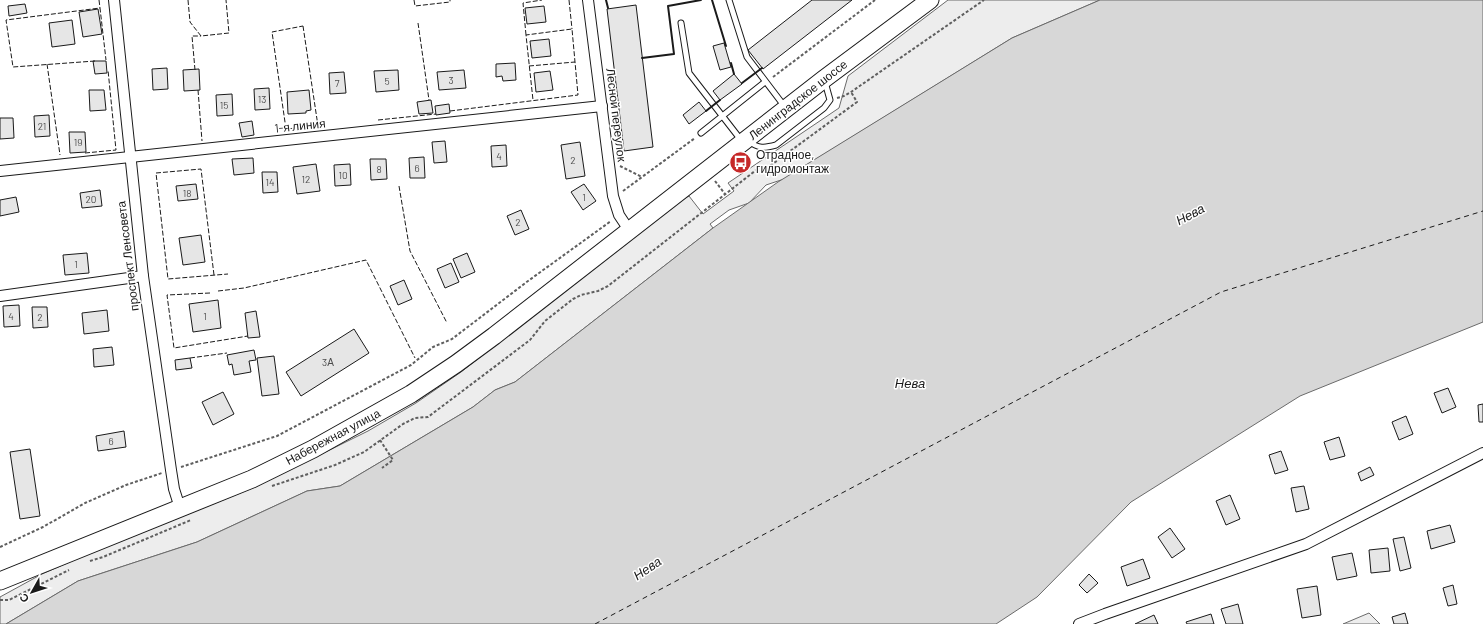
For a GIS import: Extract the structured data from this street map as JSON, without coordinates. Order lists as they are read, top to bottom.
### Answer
{
  "streets": {
    "main road": ["Ленинградское шоссе", "Набережная улица"],
    "street": ["Лесной переулок", "1-я линия", "проспект Ленсовета"]
  },
  "crossings": [
    ["Ленинградское шоссе", "Лесной переулок"],
    ["Ленинградское шоссе", "Набережная улица"],
    ["Лесной переулок", "1-я линия"],
    ["Лесной переулок", "Набережная улица"],
    ["1-я линия", "проспект Ленсовета"],
    ["проспект Ленсовета", "Набережная улица"]
  ],
  "water": ["Нева"],
  "places": {
    "bus stop": ["Отрадное, гидромонтаж"]
  },
  "house_numbers": [
    "3",
    "5",
    "7",
    "13",
    "15",
    "21",
    "19",
    "4",
    "2",
    "6",
    "8",
    "10",
    "12",
    "14",
    "18",
    "1",
    "20",
    "2",
    "1",
    "4",
    "1",
    "2",
    "3А",
    "6"
  ],
  "north": "bottom left"
}
